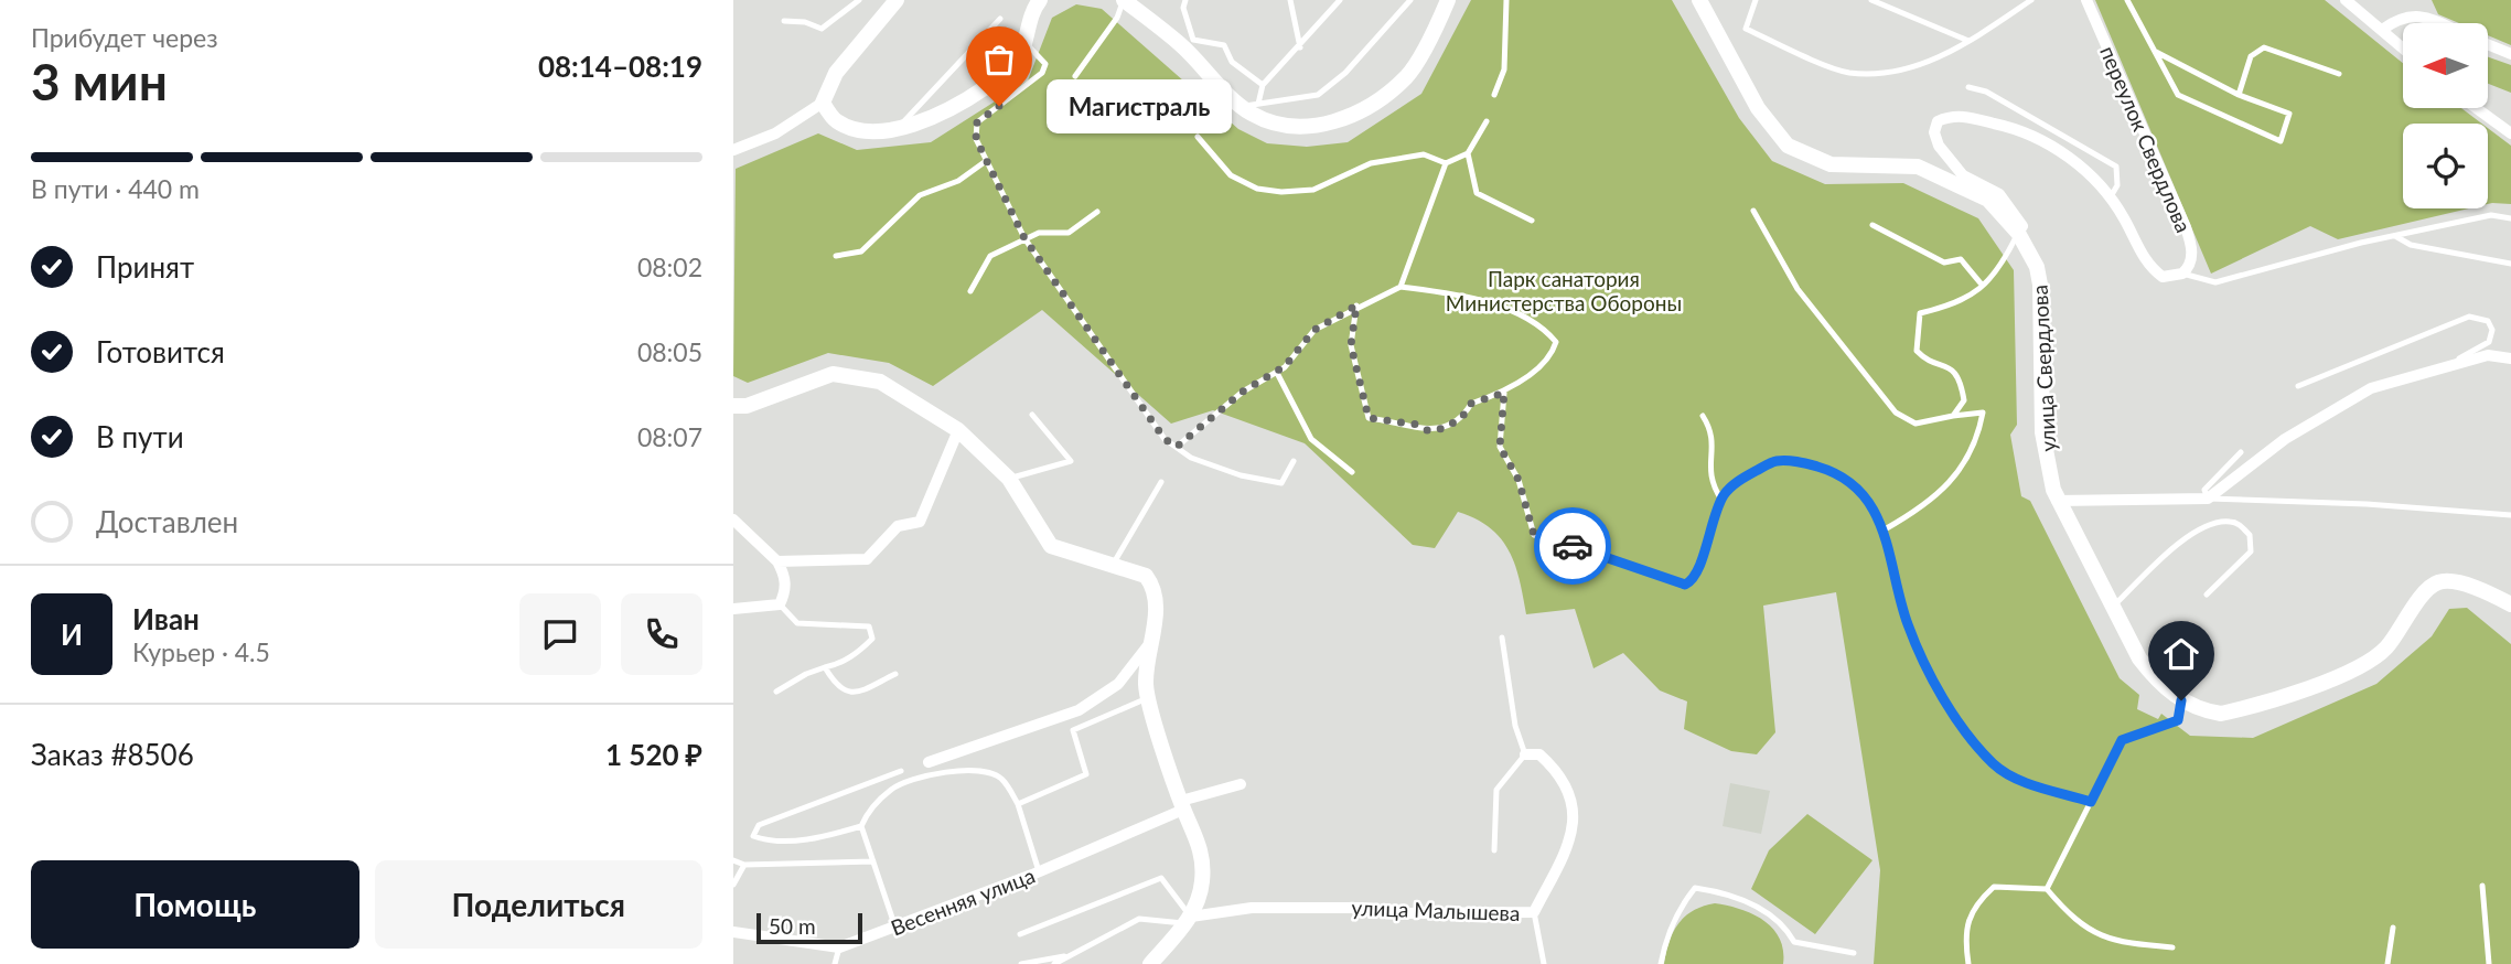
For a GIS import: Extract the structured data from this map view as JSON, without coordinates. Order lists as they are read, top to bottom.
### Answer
{
  "streets": {
    "main road": ["улица Свердлова"],
    "street": ["переулок Свердлова", "Весенняя улица", "улица Малышева"]
  },
  "parks": ["Парк санатория Министерства Обороны"],
  "places": ["Магистраль"],
  "scale_bar": "50 m",
  "north": "left",
  "page": {
    "heading": ["3 мин", "Прибудет через", "08:14–08:19"],
    "panel": [
      "Иван",
      "Курьер · 4.5",
      "Заказ #8506",
      "1 520 ₽"
    ],
    "bubble": "Магистраль",
    "bar": "В пути · 440 m",
    "list": [
      ["Принят", "08:02"],
      ["Готовится", "08:05"],
      ["В пути", "08:07"],
      "Доставлен"
    ],
    "round": "И",
    "buttons": ["Помощь", "Поделиться"],
    "scale": "50 m"
  }
}
